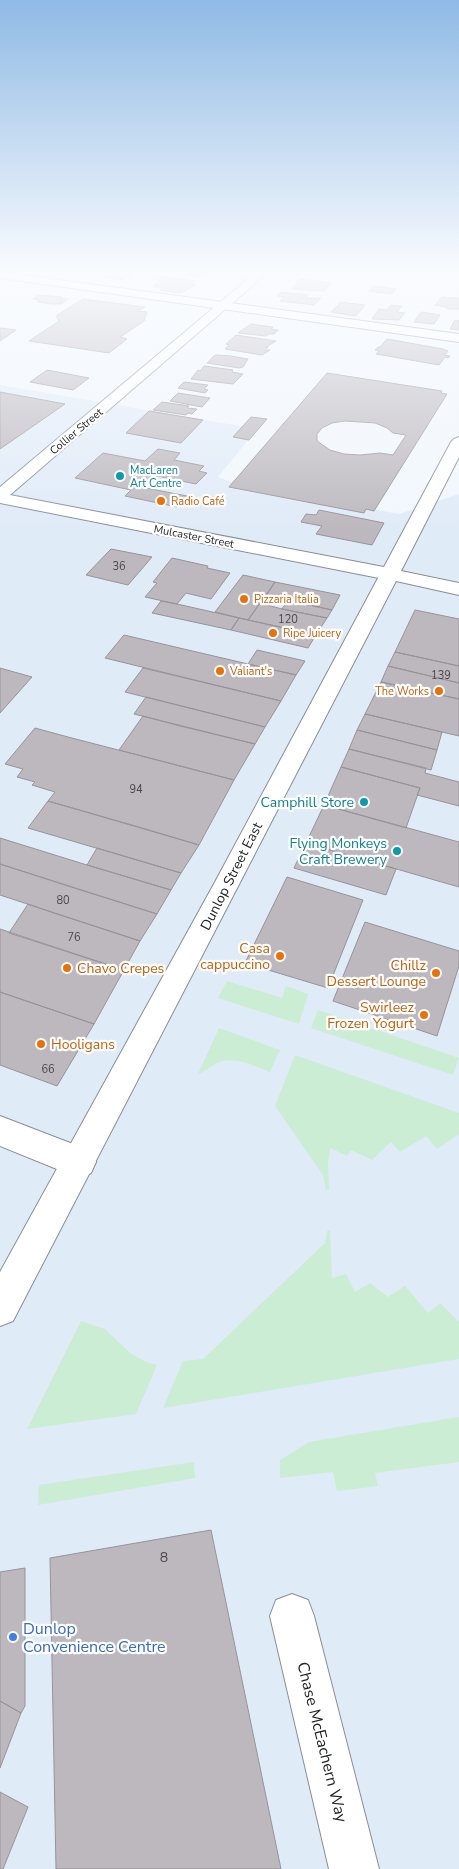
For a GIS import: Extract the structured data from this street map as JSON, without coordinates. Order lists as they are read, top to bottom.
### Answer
{
  "streets": {
    "street": [
      "Collier Street",
      "Mulcaster Street",
      "Dunlop Street East",
      "Chase McEachern Way"
    ]
  },
  "crossings": [
    ["Collier Street", "Mulcaster Street"],
    ["Mulcaster Street", "Dunlop Street East"]
  ],
  "places": [
    "MacLaren Art Centre",
    "Radio Café",
    "Pizzaria Italia",
    "Ripe Juicery",
    "Valiant's",
    "The Works",
    "Camphill Store",
    "Flying Monkeys Craft Brewery",
    "Casa cappuccino",
    "Chavo Crepes",
    "Chillz Dessert Lounge",
    "Swirleez Frozen Yogurt",
    "Hooligans",
    "Dunlop Convenience Centre"
  ],
  "house_numbers": [
    "36",
    "120",
    "139",
    "94",
    "80",
    "76",
    "66",
    "8"
  ]
}
